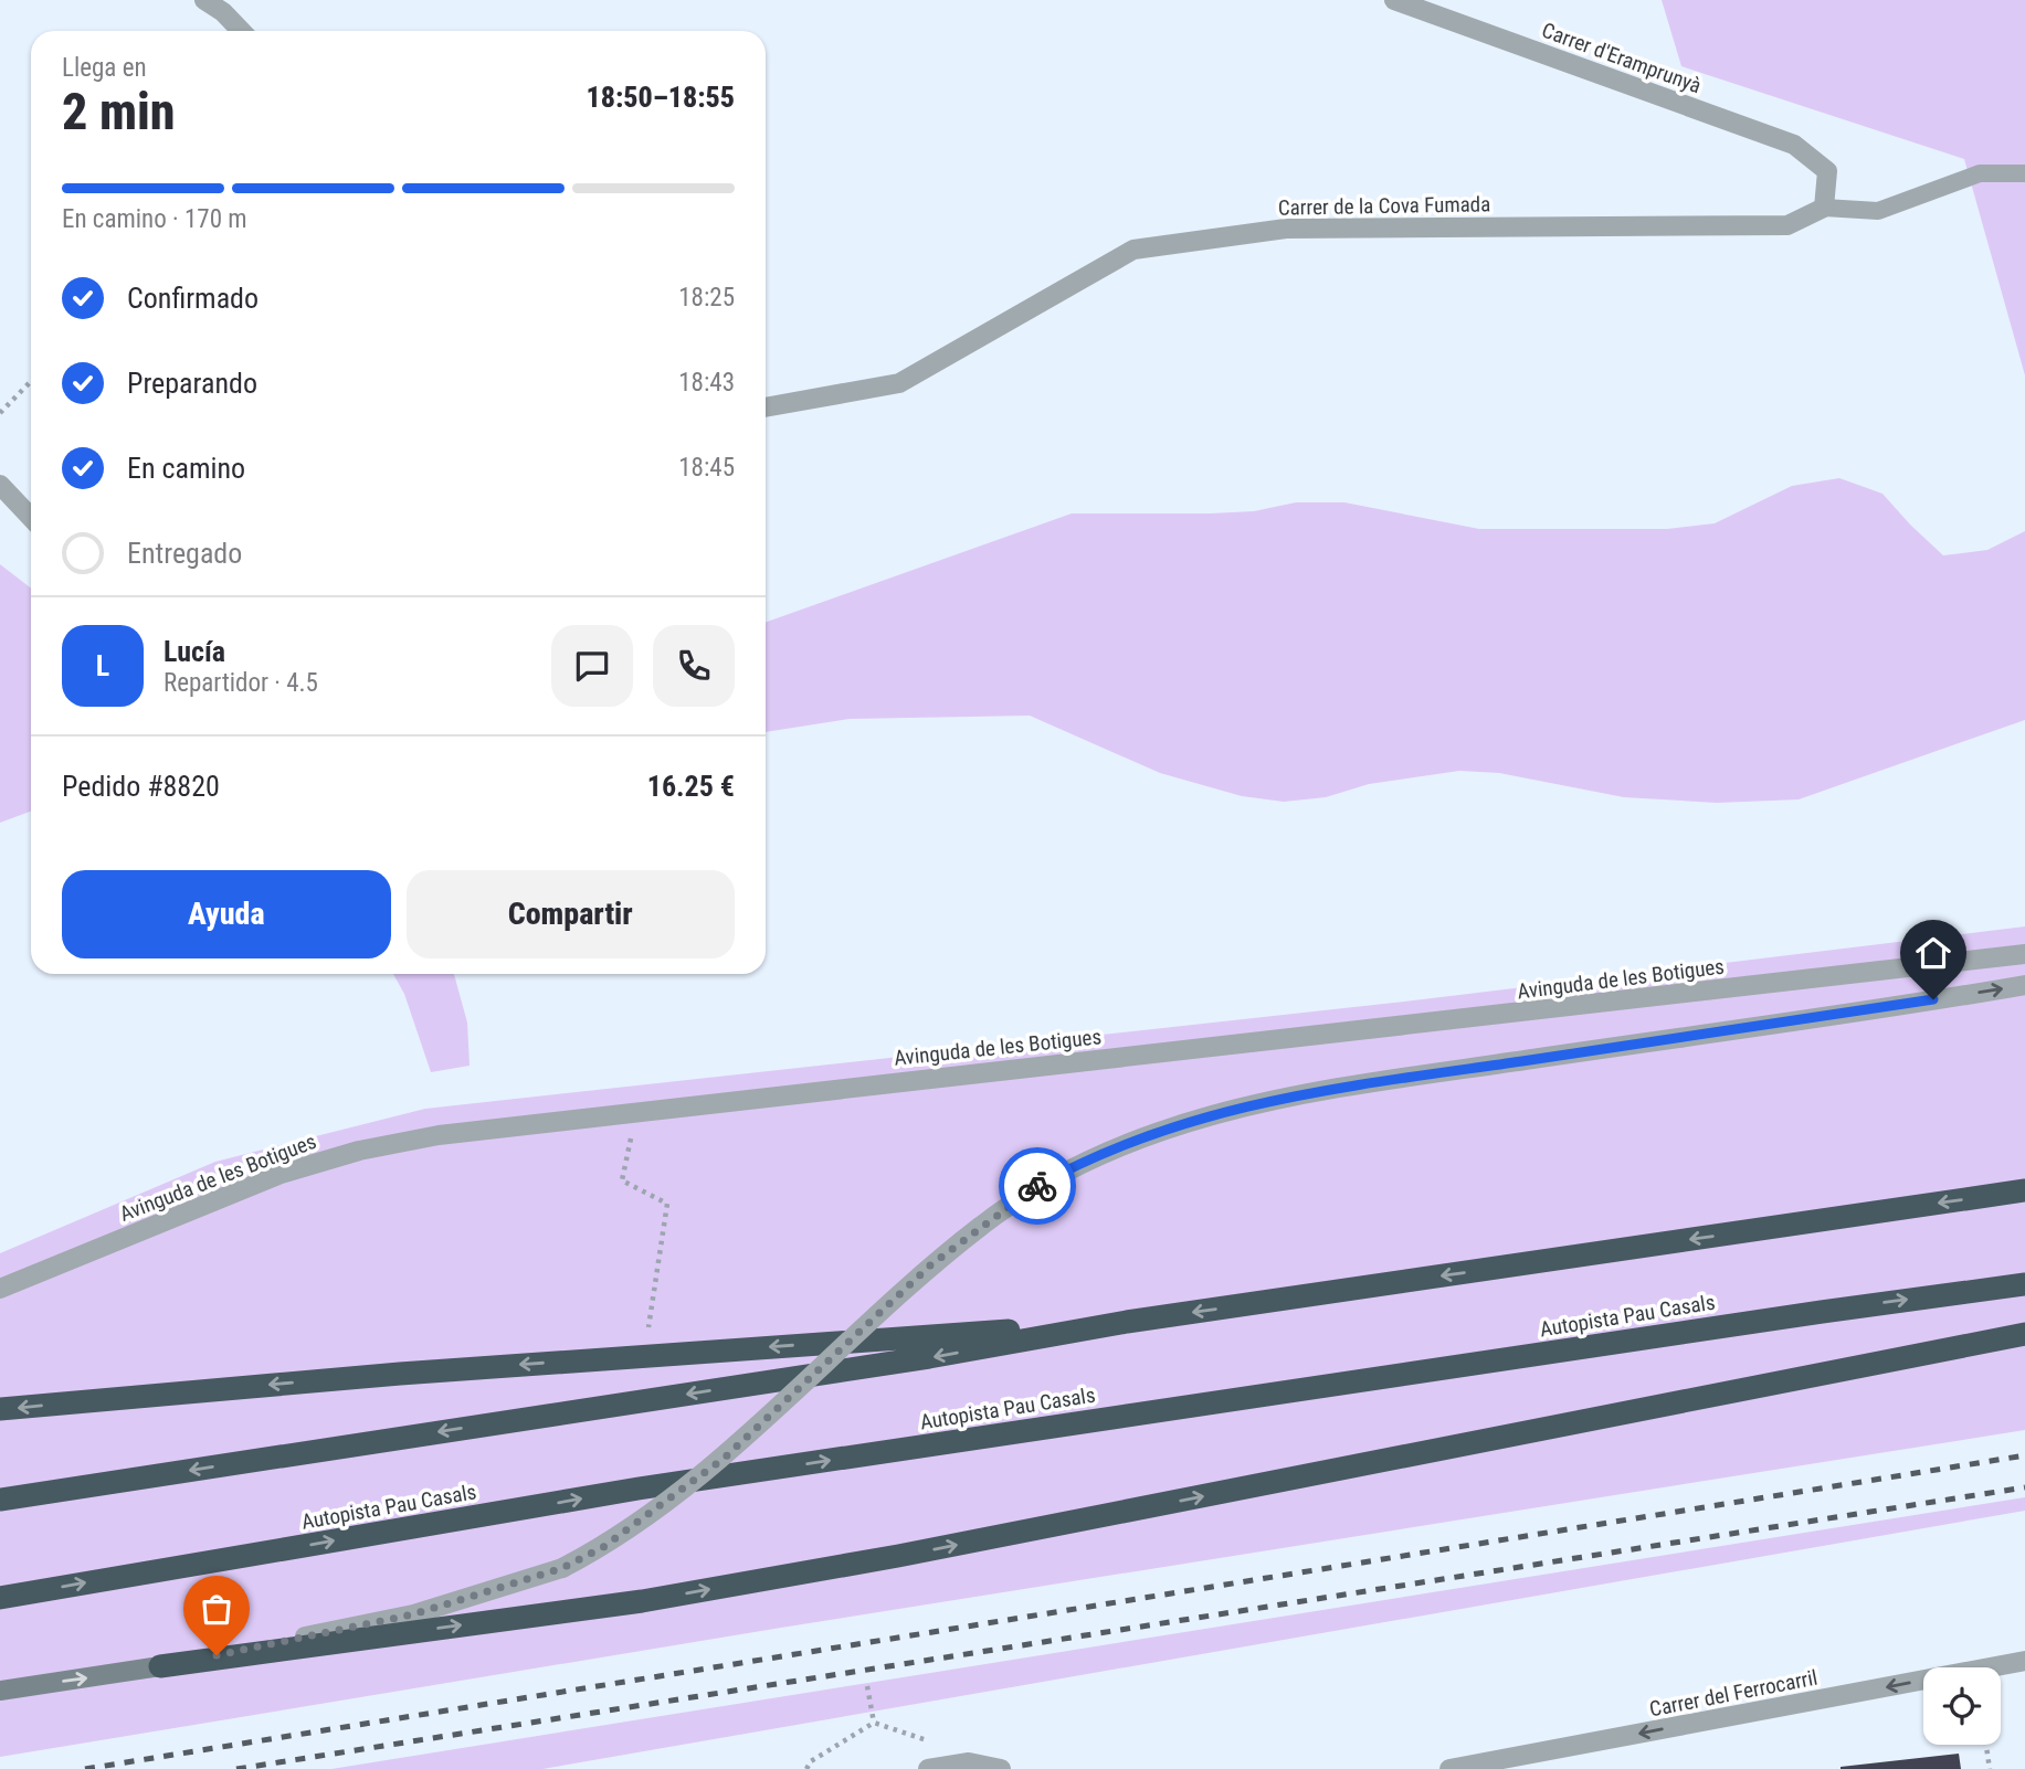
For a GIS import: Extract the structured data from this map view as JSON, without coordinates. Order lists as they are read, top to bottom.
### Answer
{
  "streets": {
    "highway": ["Autopista Pau Casals"],
    "street": [
      "Carrer d'Eramprunyà",
      "Carrer de la Cova Fumada",
      "Avinguda de les Botigues",
      "Carrer del Ferrocarril"
    ]
  },
  "crossings": [
    ["Carrer d'Eramprunyà", "Carrer de la Cova Fumada"]
  ],
  "one_way": ["Carrer del Ferrocarril"],
  "page": {
    "heading": ["2 min", "Llega en", "18:50–18:55"],
    "panel": [
      "Lucía",
      "Repartidor · 4.5",
      "Pedido #8820",
      "16.25 €"
    ],
    "bar": "En camino · 170 m",
    "list": [
      ["Confirmado", "18:25"],
      ["Preparando", "18:43"],
      ["En camino", "18:45"],
      "Entregado"
    ],
    "round": "L",
    "buttons": ["Ayuda", "Compartir"]
  }
}
